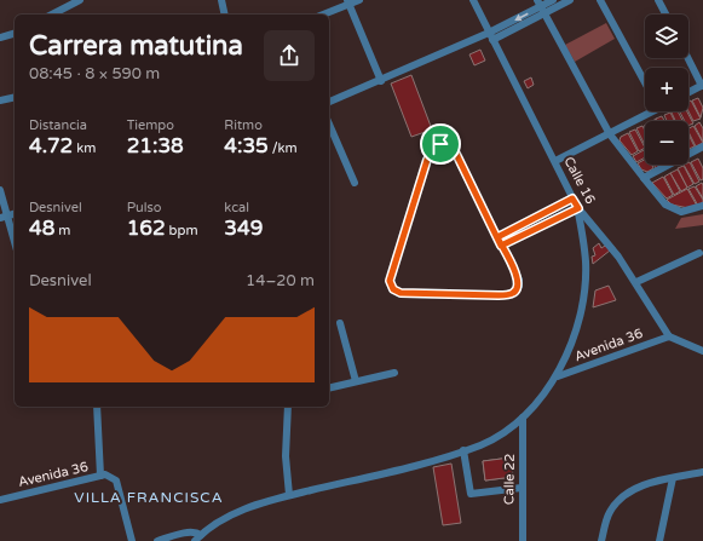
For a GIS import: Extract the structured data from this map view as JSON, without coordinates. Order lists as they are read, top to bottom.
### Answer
{
  "streets": {
    "street": ["Calle 16", "Avenida 36", "Calle 22"]
  },
  "crossings": [
    ["Calle 16", "Avenida 36"]
  ],
  "districts": ["VILLA FRANCISCA"],
  "page": {
    "map_buttons": ["+", "−"],
    "heading": ["Carrera matutina", "08:45 · 8 × 590 m"],
    "stats": [
      ["Distancia", "4.72 km"],
      ["Tiempo", "21:38"],
      ["Ritmo", "4:35 /km"],
      ["Desnivel", "48 m"],
      ["Pulso", "162 bpm"],
      ["kcal", "349"]
    ],
    "chart": ["Desnivel", "14–20 m"]
  }
}
